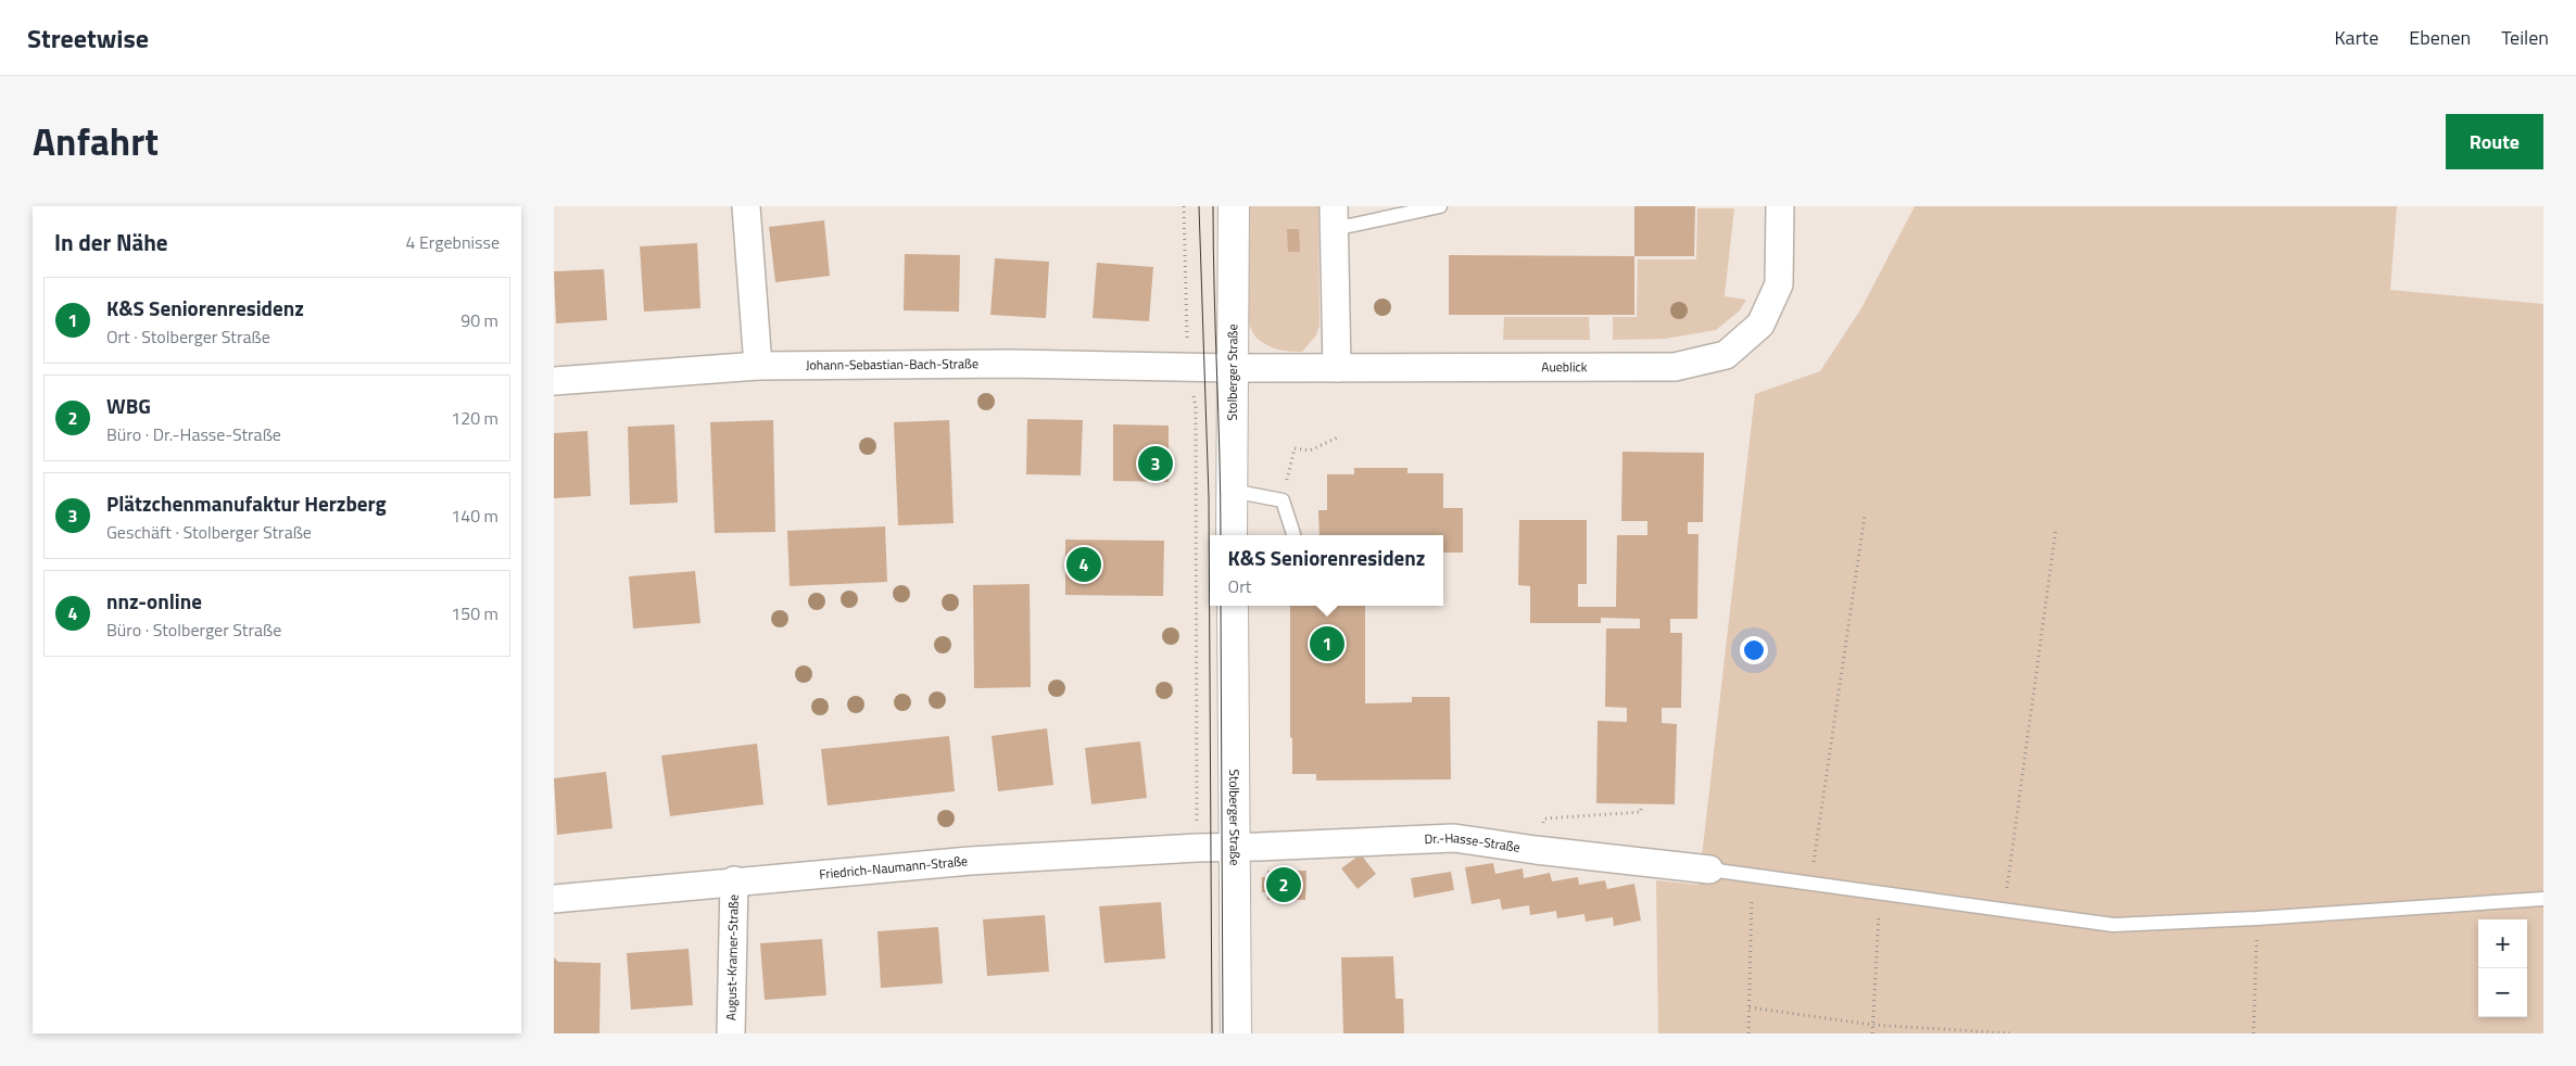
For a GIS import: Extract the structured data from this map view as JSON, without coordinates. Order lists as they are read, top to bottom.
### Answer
{
  "streets": {
    "main road": ["Stolberger Straße"],
    "street": [
      "Johann-Sebastian-Bach-Straße",
      "Aueblick",
      "Dr.-Hasse-Straße",
      "Friedrich-Naumann-Straße",
      "August-Kramer-Straße"
    ]
  },
  "crossings": [
    ["Johann-Sebastian-Bach-Straße", "Aueblick"],
    ["Johann-Sebastian-Bach-Straße", "Stolberger Straße"],
    ["Aueblick", "Stolberger Straße"],
    ["Stolberger Straße", "Dr.-Hasse-Straße"],
    ["Stolberger Straße", "Friedrich-Naumann-Straße"],
    ["Dr.-Hasse-Straße", "Friedrich-Naumann-Straße"],
    ["Friedrich-Naumann-Straße", "August-Kramer-Straße"]
  ],
  "page": {
    "header": "Streetwise",
    "nav": ["Karte", "Ebenen", "Teilen"],
    "title": "Anfahrt",
    "buttons": "Route",
    "heading": ["In der Nähe", "4 Ergebnisse"],
    "list": [
      {
        "mark": "1",
        "name": "K&S Seniorenresidenz",
        "note": "Ort · Stolberger Straße",
        "value": "90 m"
      },
      {
        "mark": "2",
        "name": "WBG",
        "note": "Büro · Dr.-Hasse-Straße",
        "value": "120 m"
      },
      {
        "mark": "3",
        "name": "Plätzchenmanufaktur Herzberg",
        "note": "Geschäft · Stolberger Straße",
        "value": "140 m"
      },
      {
        "mark": "4",
        "name": "nnz-online",
        "note": "Büro · Stolberger Straße",
        "value": "150 m"
      }
    ],
    "pins": [
      "3",
      "4",
      "1",
      "2"
    ],
    "popup": ["K&S Seniorenresidenz", "Ort"],
    "map_buttons": ["+", "−"]
  }
}
